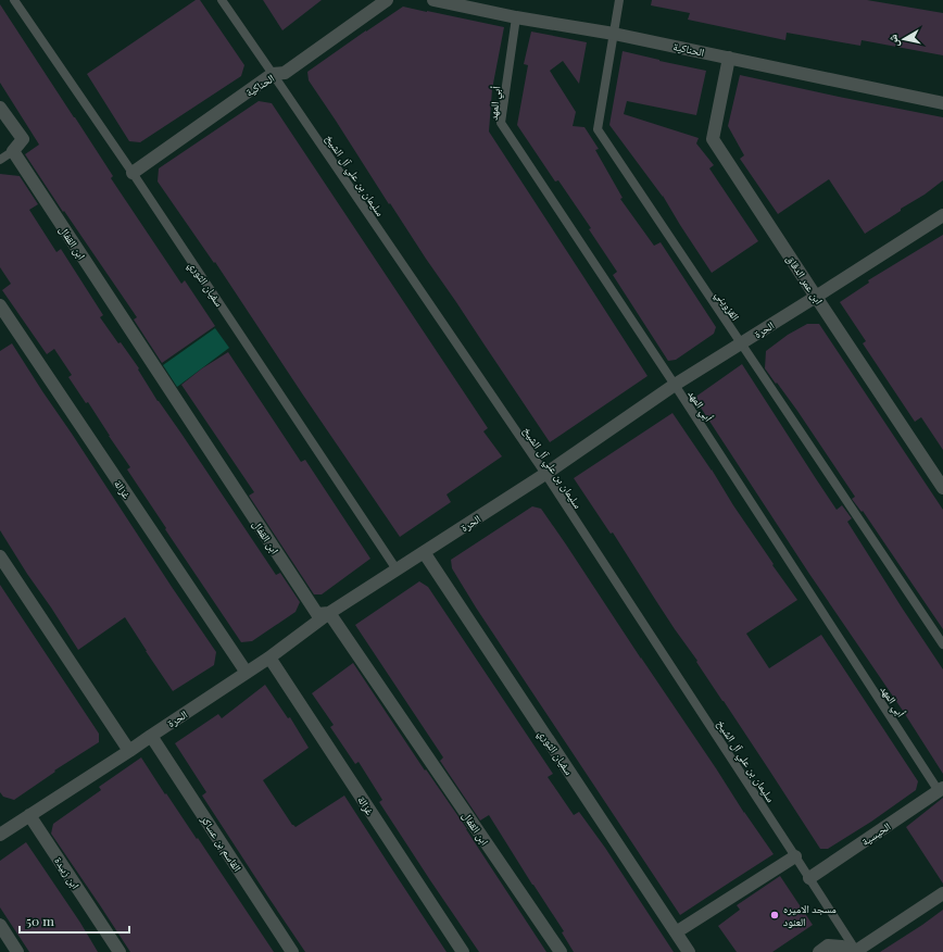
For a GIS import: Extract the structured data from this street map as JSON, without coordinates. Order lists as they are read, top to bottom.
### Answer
{
  "streets": {
    "street": [
      "الحناكية",
      "ابن القفال",
      "ابن عمر الدقاق",
      "سفيان الثوري",
      "الحرة",
      "غزالة",
      "الحيسية",
      "القاسم بن عساكر",
      "ابن زبيدة"
    ],
    "lane": ["أبي المهد", "سليمان بن علي آل الشيخ", "القزويني"]
  },
  "crossings": [
    ["الحناكية", "أبي المهد"],
    ["الحناكية", "سليمان بن علي آل الشيخ"],
    ["الحناكية", "ابن عمر الدقاق"],
    ["الحناكية", "سفيان الثوري"],
    ["الحناكية", "القزويني"],
    ["أبي المهد", "الحرة"],
    ["أبي المهد", "الحيسية"],
    ["سليمان بن علي آل الشيخ", "الحرة"],
    ["سليمان بن علي آل الشيخ", "الحيسية"],
    ["ابن القفال", "الحرة"],
    ["ابن عمر الدقاق", "الحرة"],
    ["سفيان الثوري", "الحرة"],
    ["القزويني", "الحرة"],
    ["الحرة", "غزالة"],
    ["الحرة", "القاسم بن عساكر"],
    ["الحرة", "ابن زبيدة"]
  ],
  "places": ["مسجد الاميره العنود"],
  "scale_bar": "50 m",
  "north": "left"
}
